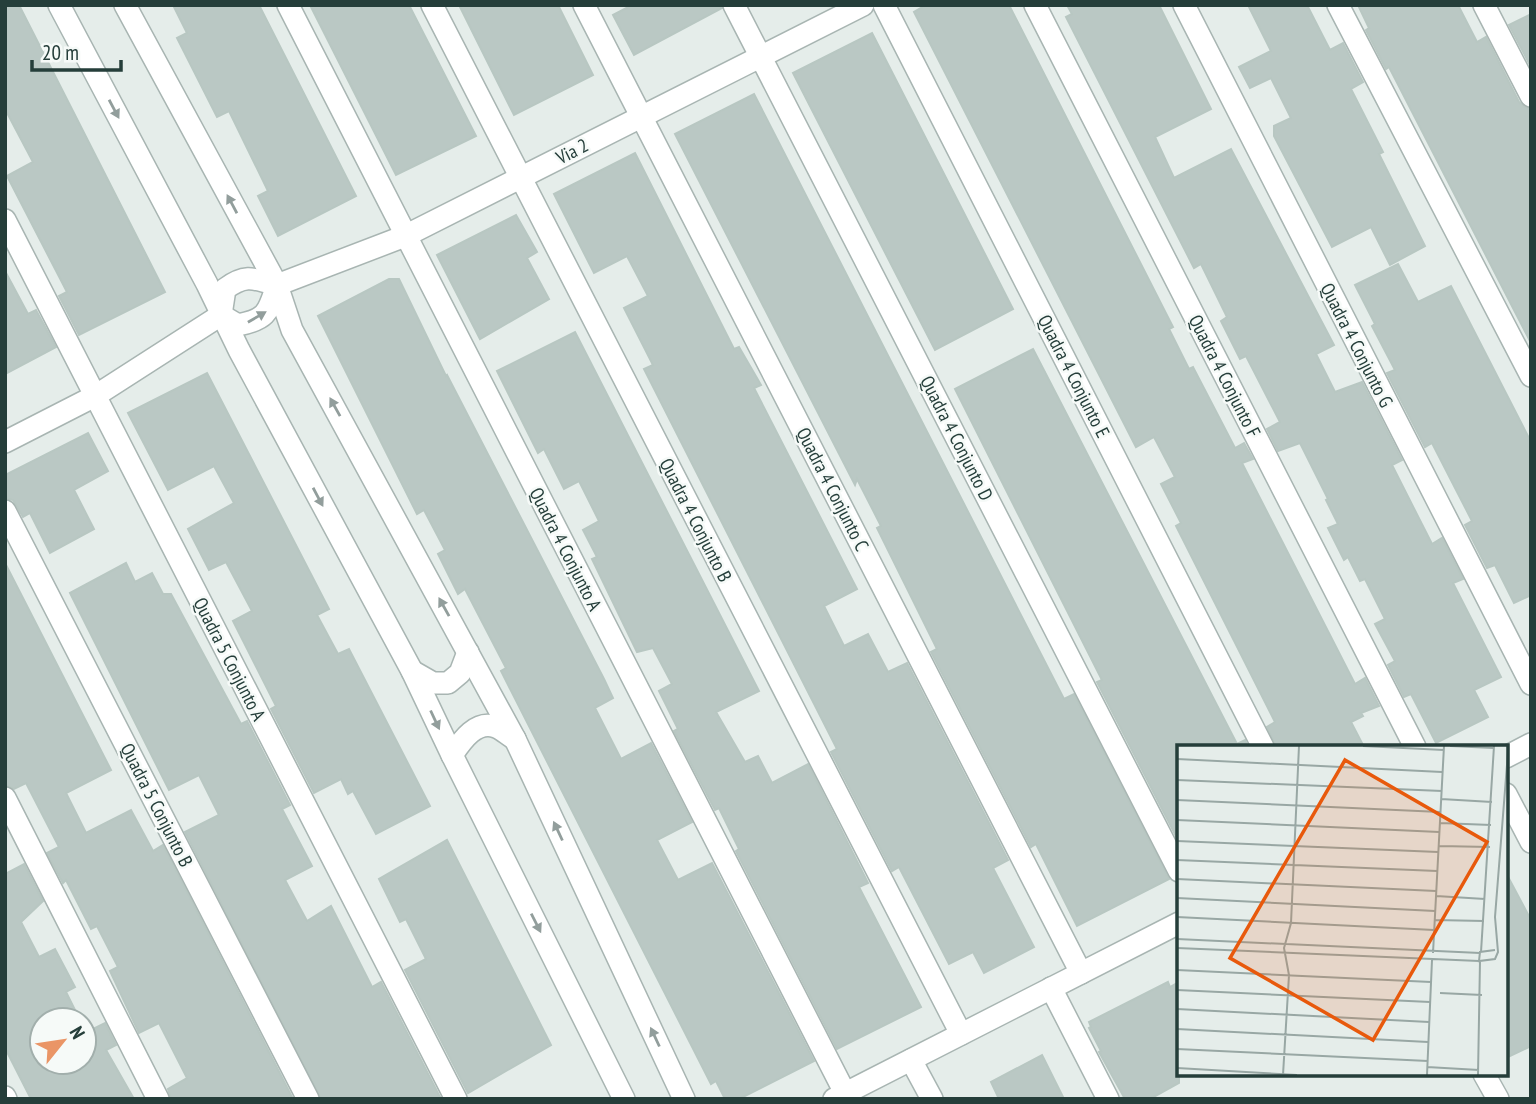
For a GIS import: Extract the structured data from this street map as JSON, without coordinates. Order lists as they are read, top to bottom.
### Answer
{
  "streets": {
    "street": [
      "Via 2",
      "Quadra 4 Conjunto G",
      "Quadra 4 Conjunto E",
      "Quadra 4 Conjunto F",
      "Quadra 4 Conjunto D",
      "Quadra 4 Conjunto C",
      "Quadra 4 Conjunto B",
      "Quadra 4 Conjunto A",
      "Quadra 5 Conjunto A",
      "Quadra 5 Conjunto B"
    ]
  },
  "crossings": [
    ["Via 2", "Quadra 4 Conjunto D"],
    ["Via 2", "Quadra 4 Conjunto C"],
    ["Via 2", "Quadra 4 Conjunto B"],
    ["Via 2", "Quadra 4 Conjunto A"]
  ],
  "scale_bar": "20 m",
  "north": "top right"
}
